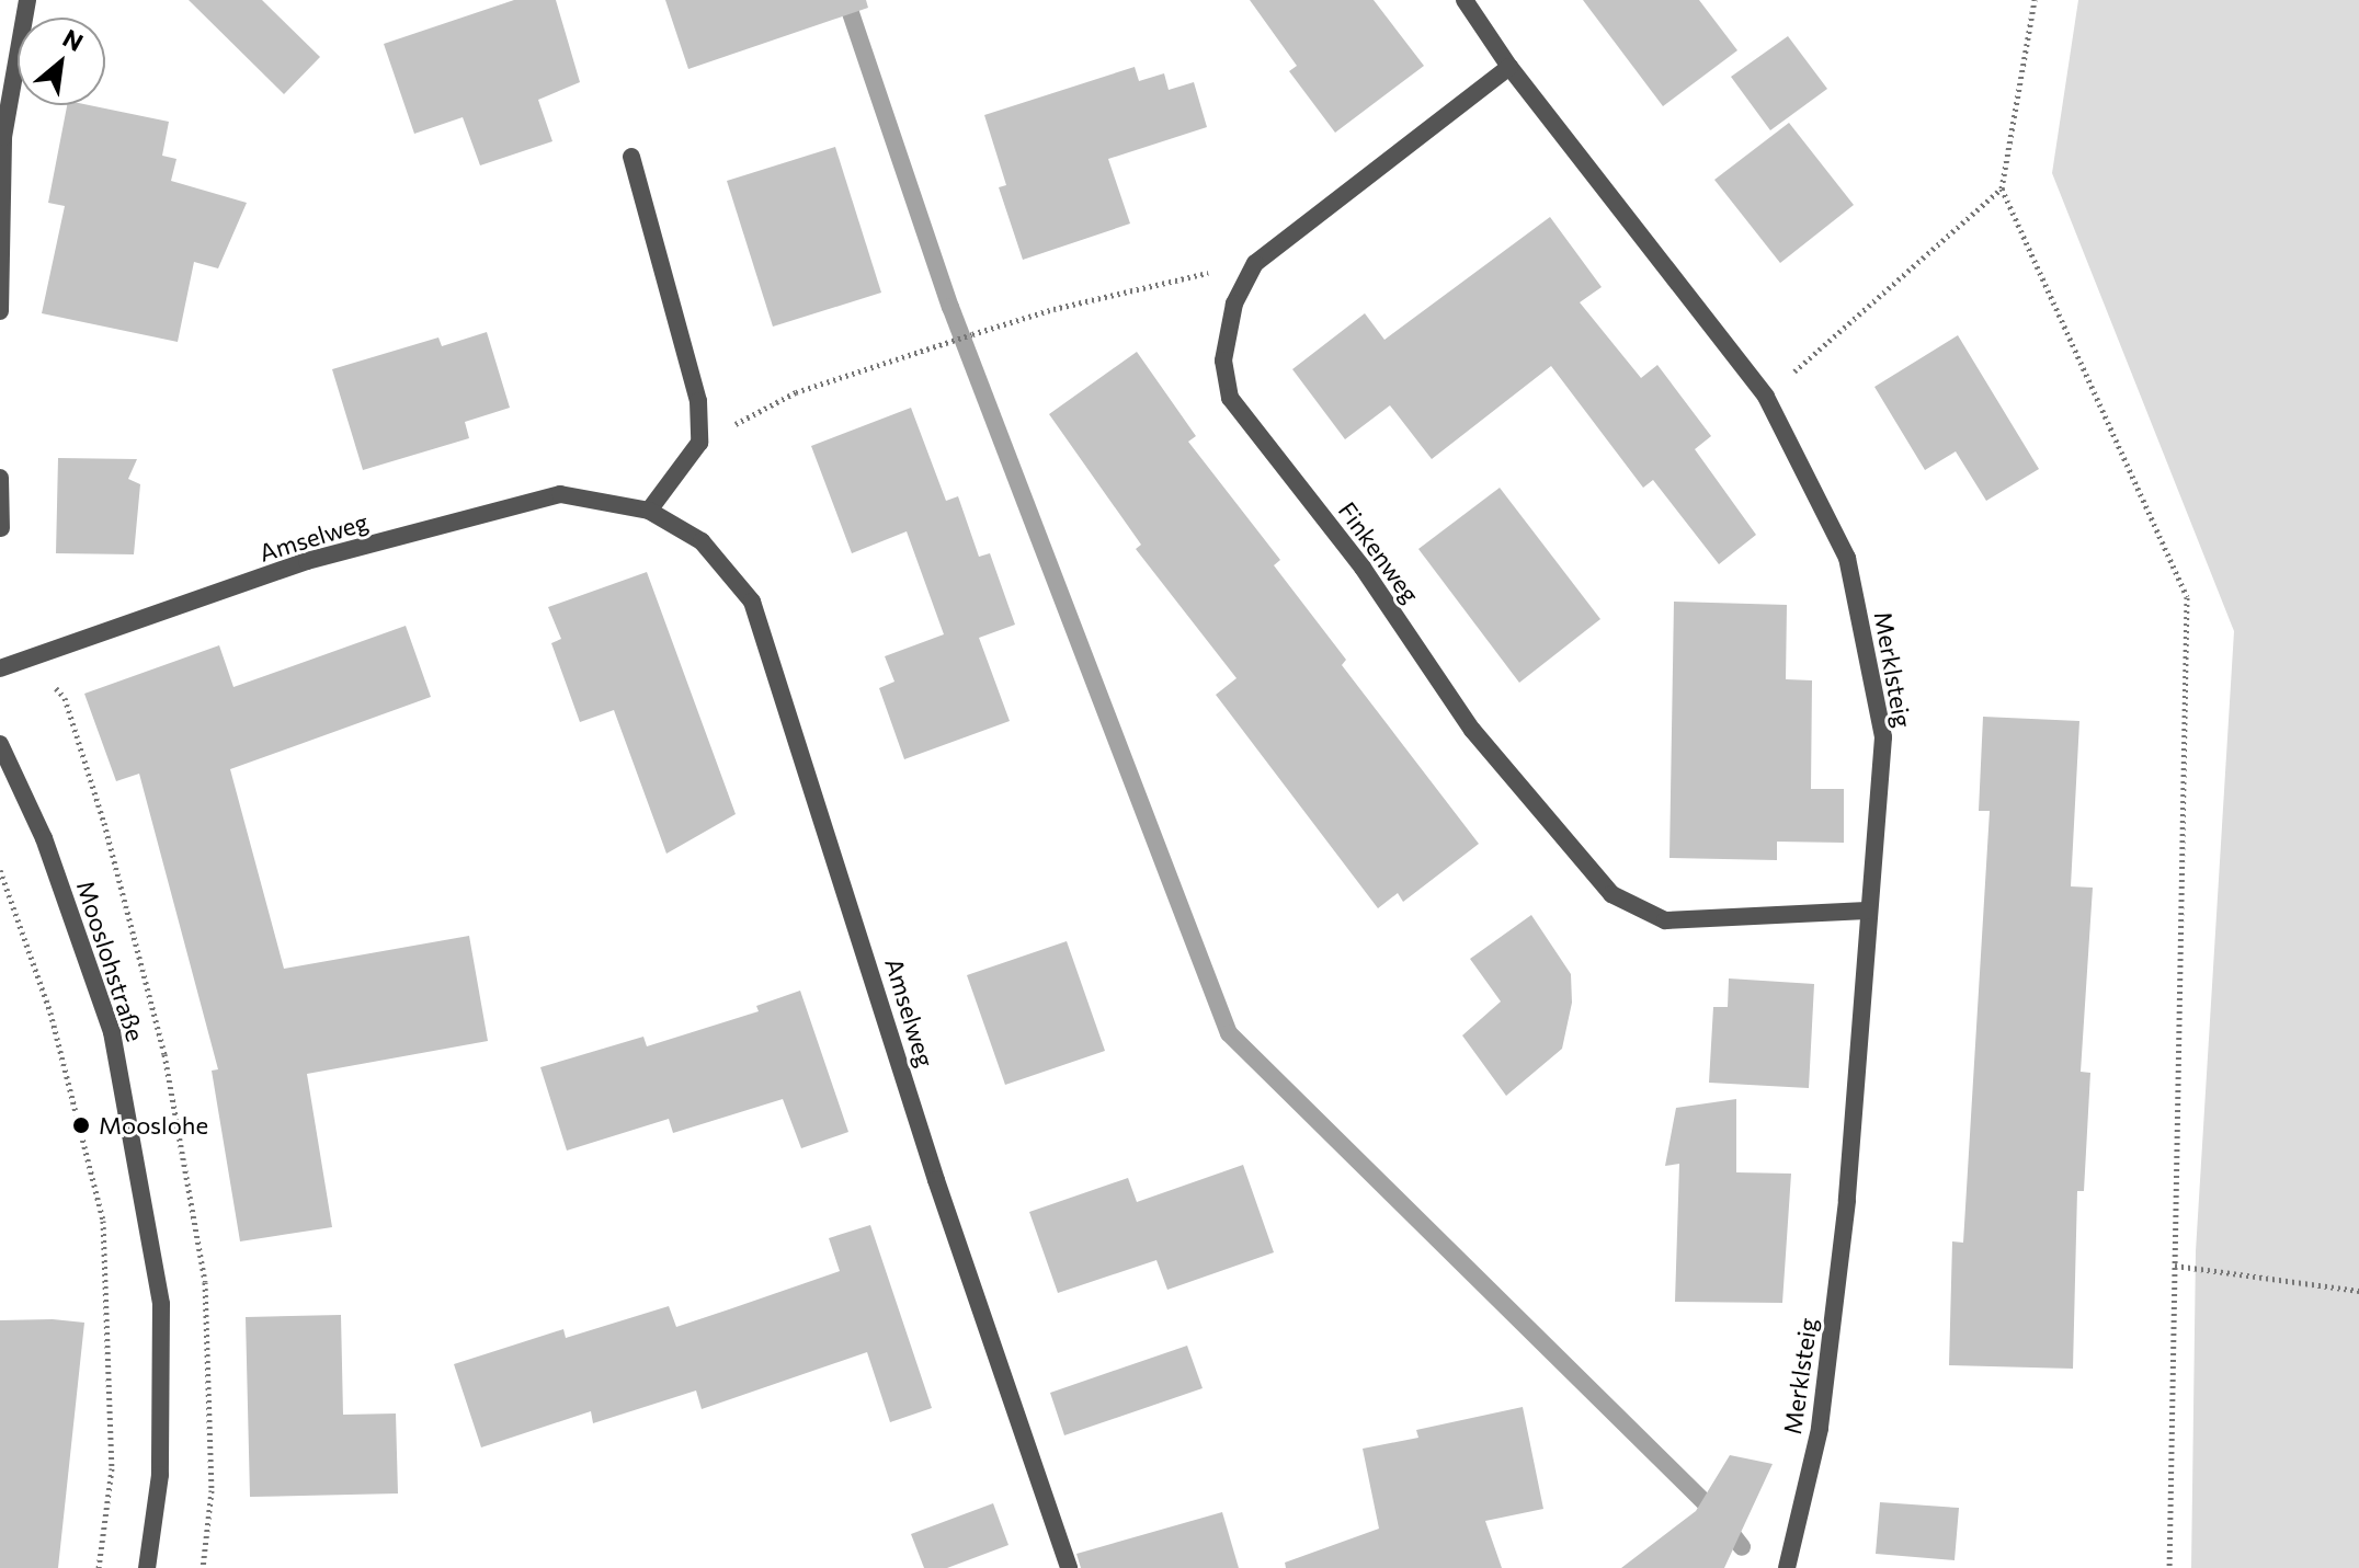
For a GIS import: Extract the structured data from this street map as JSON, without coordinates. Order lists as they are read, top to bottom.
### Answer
{
  "streets": {
    "street": [
      "Amselweg",
      "Finkenweg",
      "Merklsteig",
      "Mooslohstraße"
    ]
  },
  "crossings": [
    ["Finkenweg", "Merklsteig"]
  ],
  "places": ["Mooslohe"],
  "north": "top right"
}
